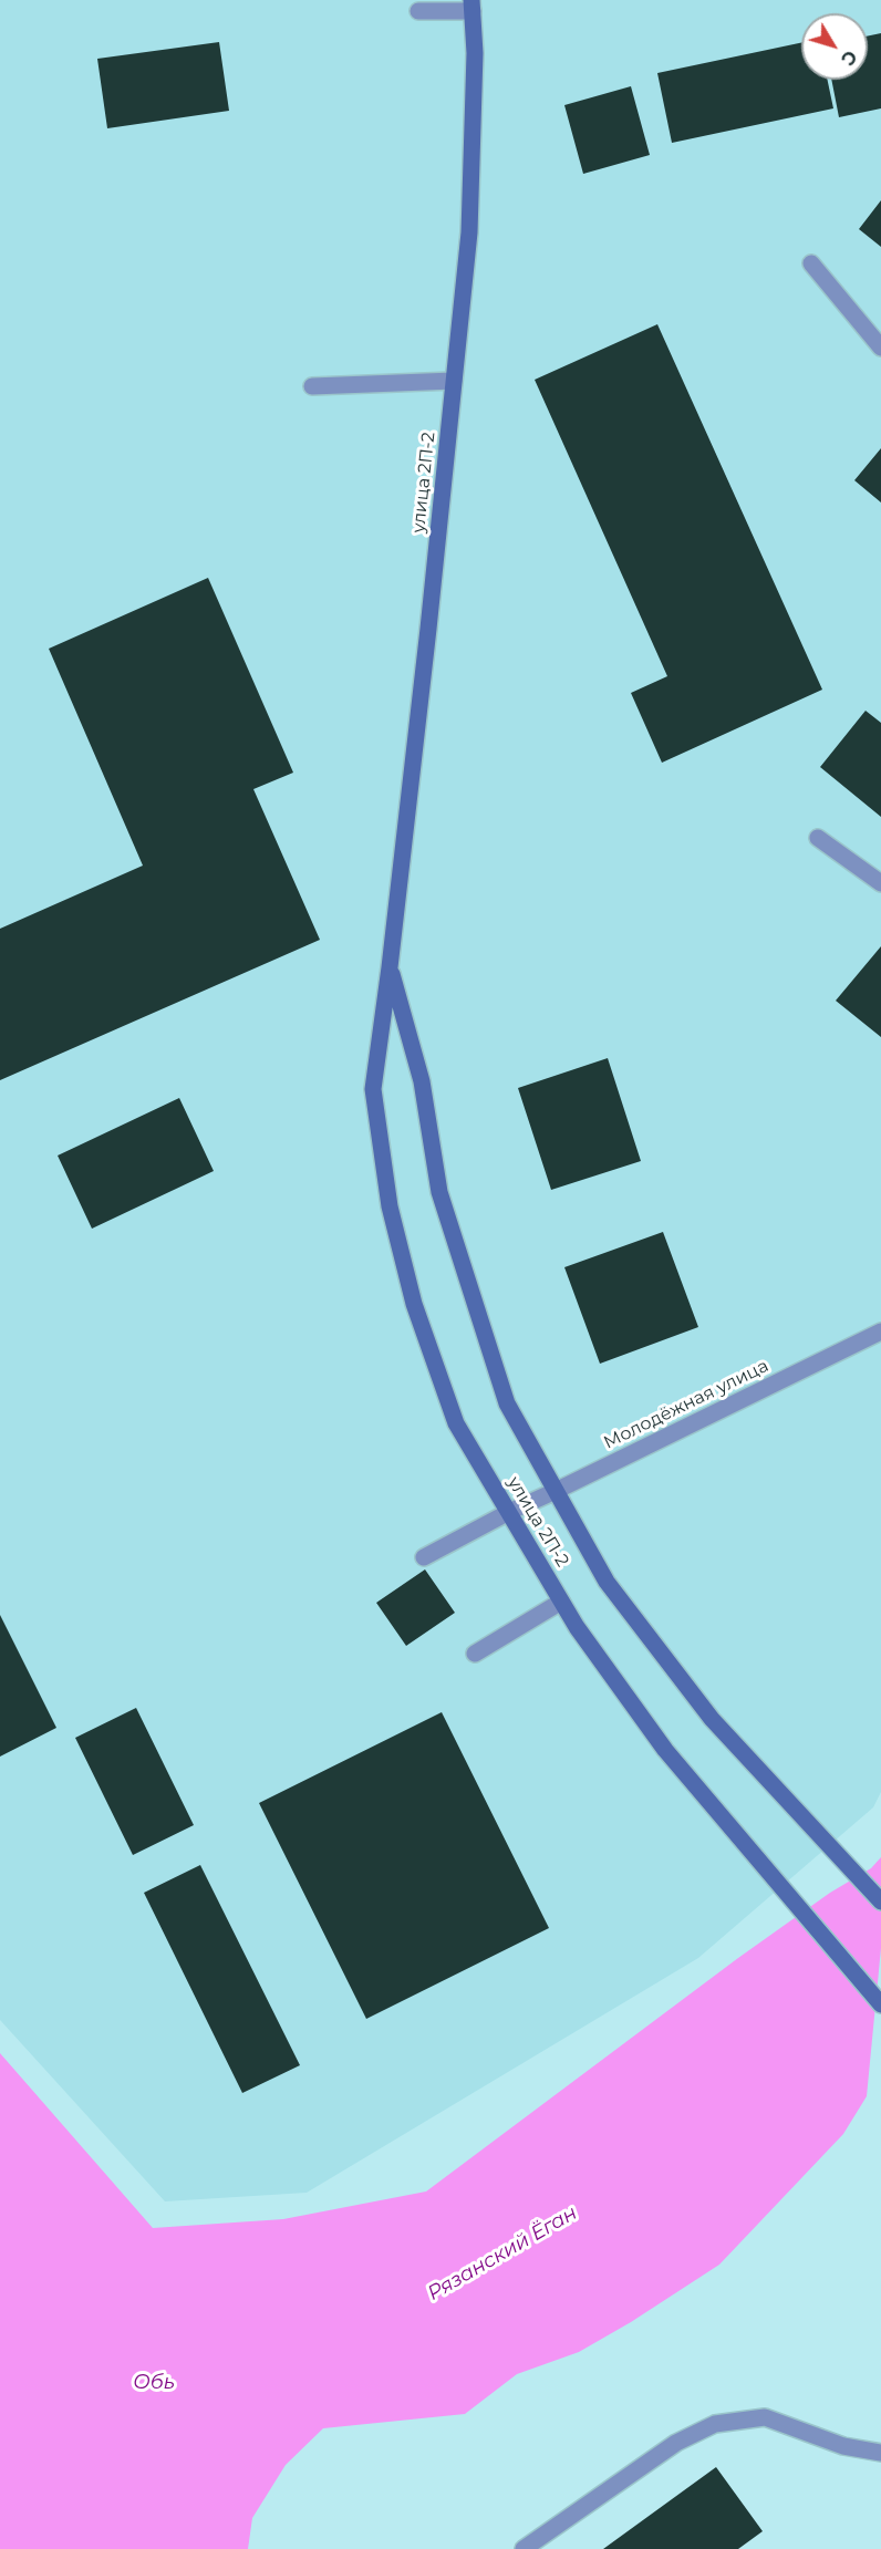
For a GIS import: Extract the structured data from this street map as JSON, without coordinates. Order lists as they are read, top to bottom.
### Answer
{
  "streets": {
    "main road": ["улица 2П-2"],
    "street": ["Молодёжная улица"]
  },
  "crossings": [
    ["улица 2П-2", "Молодёжная улица"]
  ],
  "water": ["Рязанский Ёган", "Обь"],
  "north": "bottom right"
}
